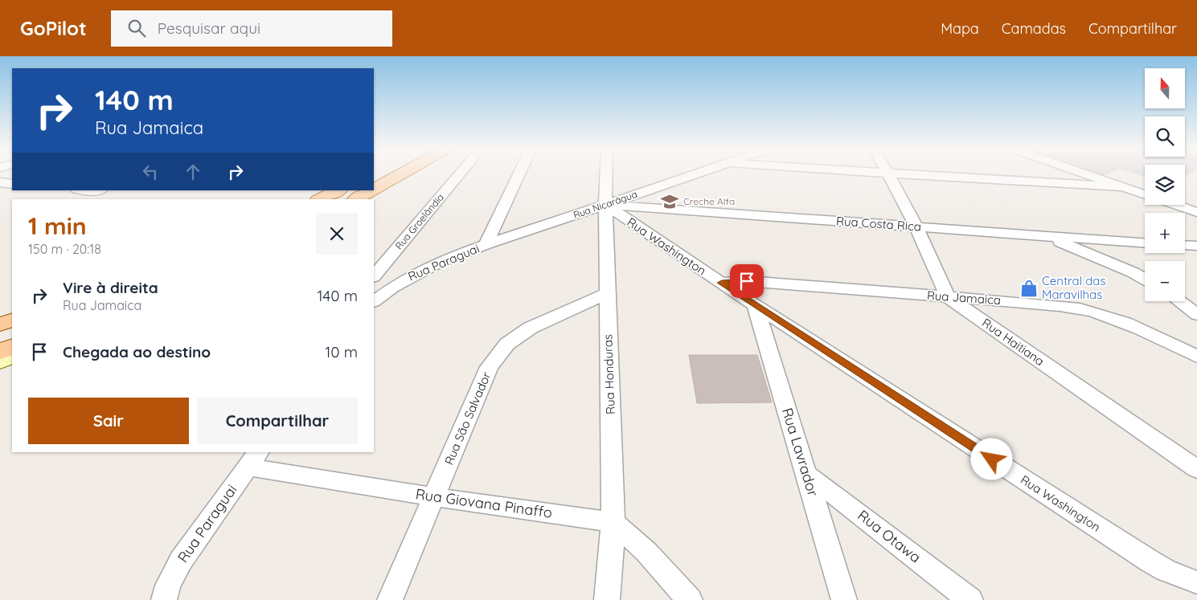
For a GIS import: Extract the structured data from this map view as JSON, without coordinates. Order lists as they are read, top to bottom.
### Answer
{
  "streets": {
    "street": [
      "Rua Nicarágua",
      "Rua Groelândia",
      "Rua Costa Rica",
      "Rua Washington",
      "Rua Paraguai",
      "Rua Jamaica",
      "Rua Haitiana",
      "Rua Honduras",
      "Rua São Salvador",
      "Rua Lavrador",
      "Rua Giovana Pinaffo",
      "Rua Otawa"
    ]
  },
  "crossings": [
    ["Rua Nicarágua", "Rua Costa Rica"],
    ["Rua Nicarágua", "Rua Washington"],
    ["Rua Nicarágua", "Rua Paraguai"],
    ["Rua Nicarágua", "Rua Honduras"],
    ["Rua Costa Rica", "Rua Washington"],
    ["Rua Costa Rica", "Rua Honduras"],
    ["Rua Washington", "Rua Jamaica"],
    ["Rua Washington", "Rua Honduras"],
    ["Rua Washington", "Rua Lavrador"],
    ["Rua Paraguai", "Rua Giovana Pinaffo"],
    ["Rua Jamaica", "Rua Haitiana"],
    ["Rua Honduras", "Rua São Salvador"],
    ["Rua Honduras", "Rua Giovana Pinaffo"],
    ["Rua São Salvador", "Rua Giovana Pinaffo"],
    ["Rua Lavrador", "Rua Otawa"]
  ],
  "places": {
    "school or university": ["Creche Alfa"],
    "shop": ["Central das Maravilhas"]
  },
  "north": "top",
  "page": {
    "header": "GoPilot",
    "search": "Pesquisar aqui",
    "nav": ["Mapa", "Camadas", "Compartilhar"],
    "map_buttons": ["+", "−"],
    "turn": ["140 m", "Rua Jamaica"],
    "heading": ["1 min", "150 m · 20:18"],
    "list": [
      {
        "name": "Vire à direita",
        "note": "Rua Jamaica",
        "value": "140 m"
      },
      {
        "name": "Chegada ao destino",
        "value": "10 m"
      }
    ],
    "buttons": ["Sair", "Compartilhar"]
  }
}
